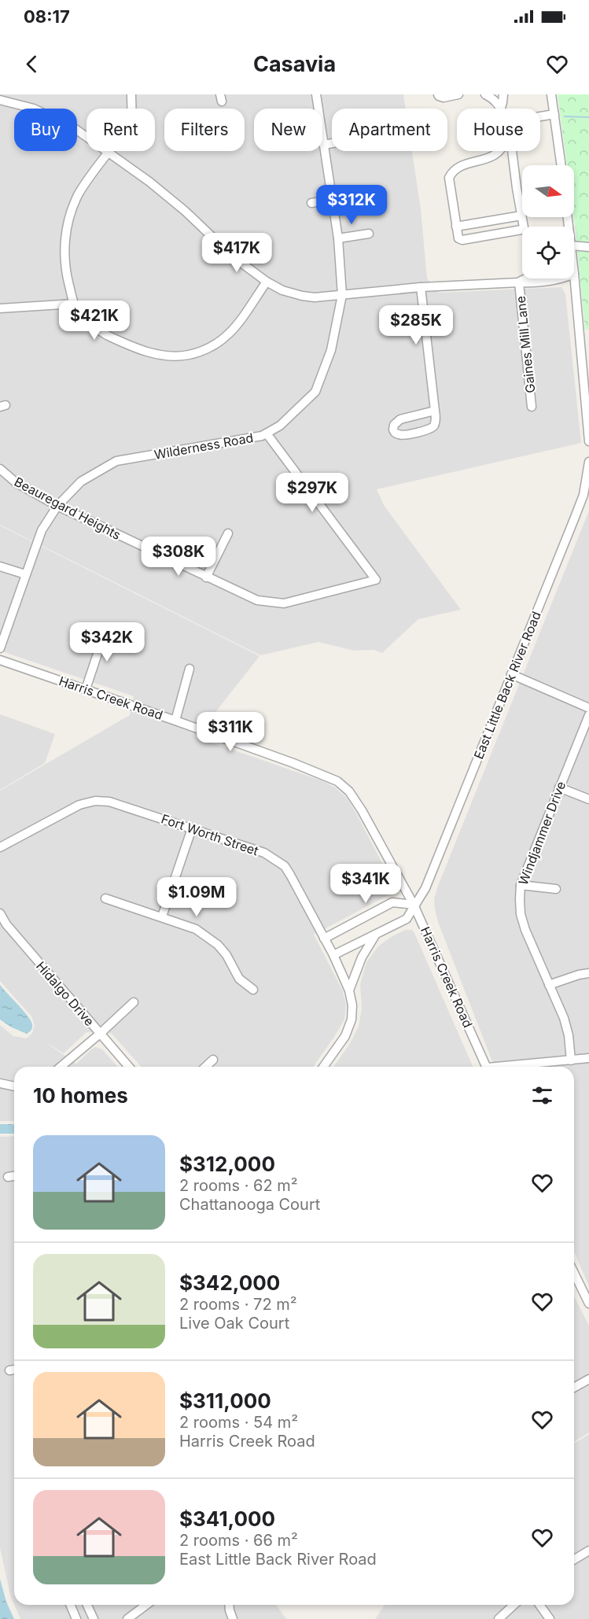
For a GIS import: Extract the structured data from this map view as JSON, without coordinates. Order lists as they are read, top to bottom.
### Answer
{
  "streets": {
    "street": [
      "Gaines Mill Lane",
      "Wilderness Road",
      "Beauregard Heights",
      "East Little Back River Road",
      "Harris Creek Road",
      "Windjammer Drive",
      "Fort Worth Street",
      "Hidalgo Drive"
    ]
  },
  "crossings": [
    ["Wilderness Road", "Beauregard Heights"],
    ["East Little Back River Road", "Harris Creek Road"],
    ["East Little Back River Road", "Fort Worth Street"]
  ],
  "north": "right",
  "page": {
    "status": "08:17",
    "header": "Casavia",
    "chip": [
      "Buy",
      "Rent",
      "Filters",
      "New",
      "Apartment",
      "House"
    ],
    "price": [
      "$312K",
      "$417K",
      "$421K",
      "$285K",
      "$297K",
      "$308K",
      "$342K",
      "$311K",
      "$341K",
      "$1.09M"
    ],
    "heading": "10 homes",
    "list": [
      {
        "name": "$312,000",
        "note": "2 rooms · 62 m² · Chattanooga Court"
      },
      {
        "name": "$342,000",
        "note": "2 rooms · 72 m² · Live Oak Court"
      },
      {
        "name": "$311,000",
        "note": "2 rooms · 54 m² · Harris Creek Road"
      },
      {
        "name": "$341,000",
        "note": "2 rooms · 66 m² · East Little Back River Road"
      }
    ]
  }
}
